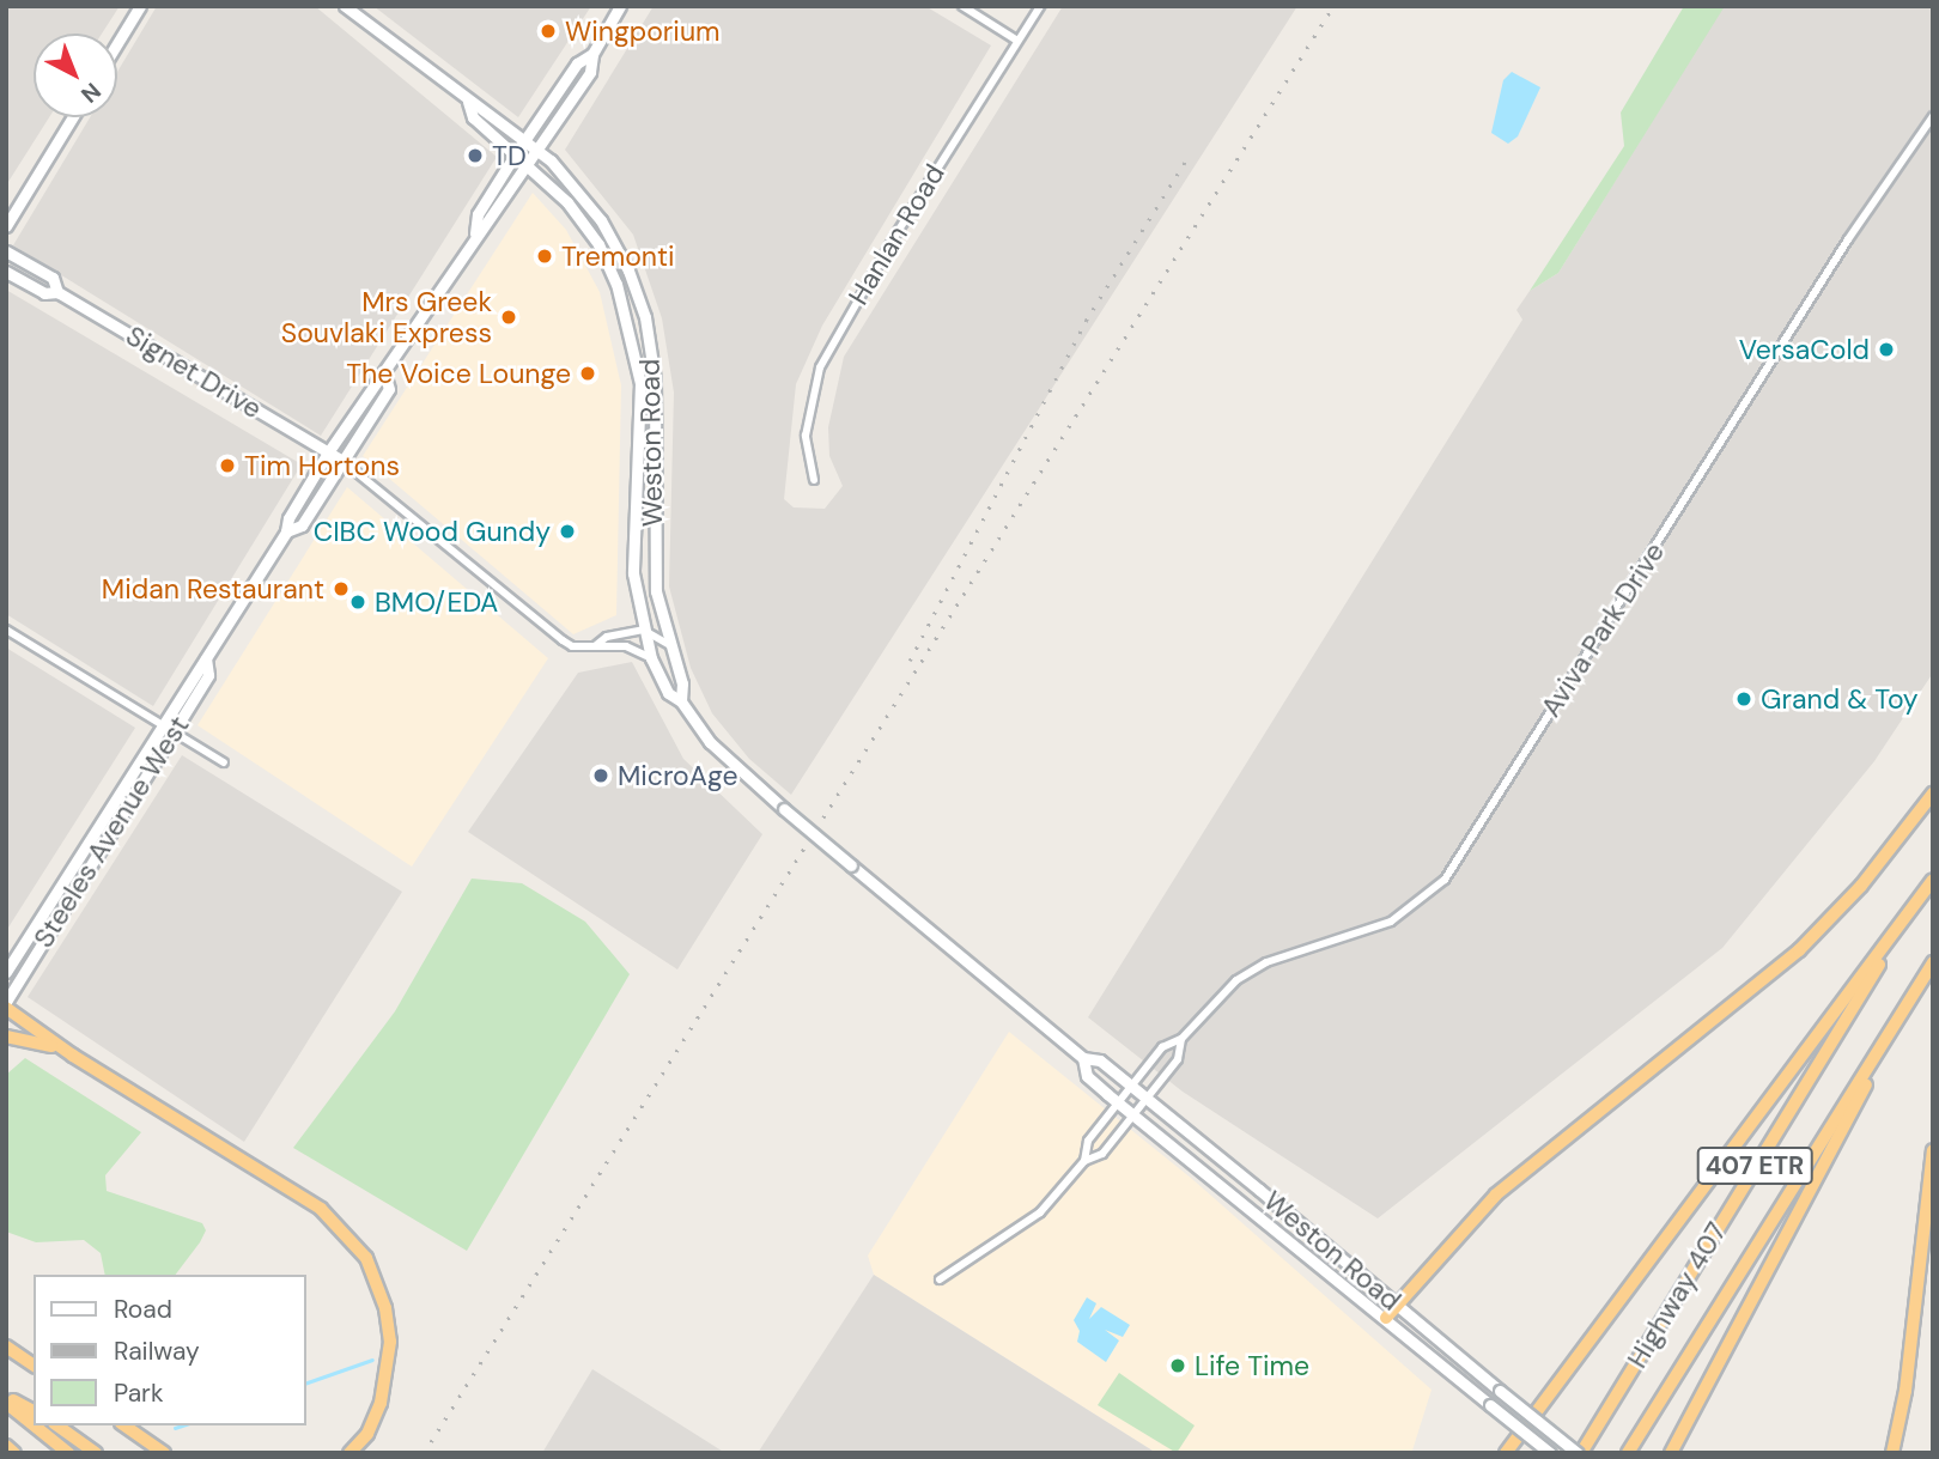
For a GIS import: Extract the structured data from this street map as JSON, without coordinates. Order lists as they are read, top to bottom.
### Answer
{
  "streets": {
    "highway": ["407 ETR", "Highway 407"],
    "main road": ["Signet Drive", "Weston Road", "Steeles Avenue West"],
    "street": ["Hanlan Road", "Aviva Park Drive"]
  },
  "crossings": [
    ["Signet Drive", "Steeles Avenue West"],
    ["Weston Road", "Aviva Park Drive"],
    ["Weston Road", "Steeles Avenue West"],
    ["Weston Road", "Highway 407"]
  ],
  "places": [
    "Wingporium",
    "TD",
    "Tremonti",
    "Mrs Greek Souvlaki Express",
    "VersaCold",
    "The Voice Lounge",
    "Tim Hortons",
    "CIBC Wood Gundy",
    "Midan Restaurant",
    "BMO/EDA",
    "Grand & Toy",
    "MicroAge",
    "Life Time"
  ],
  "legend": ["Road", "Railway", "Park"],
  "north": "bottom right"
}
